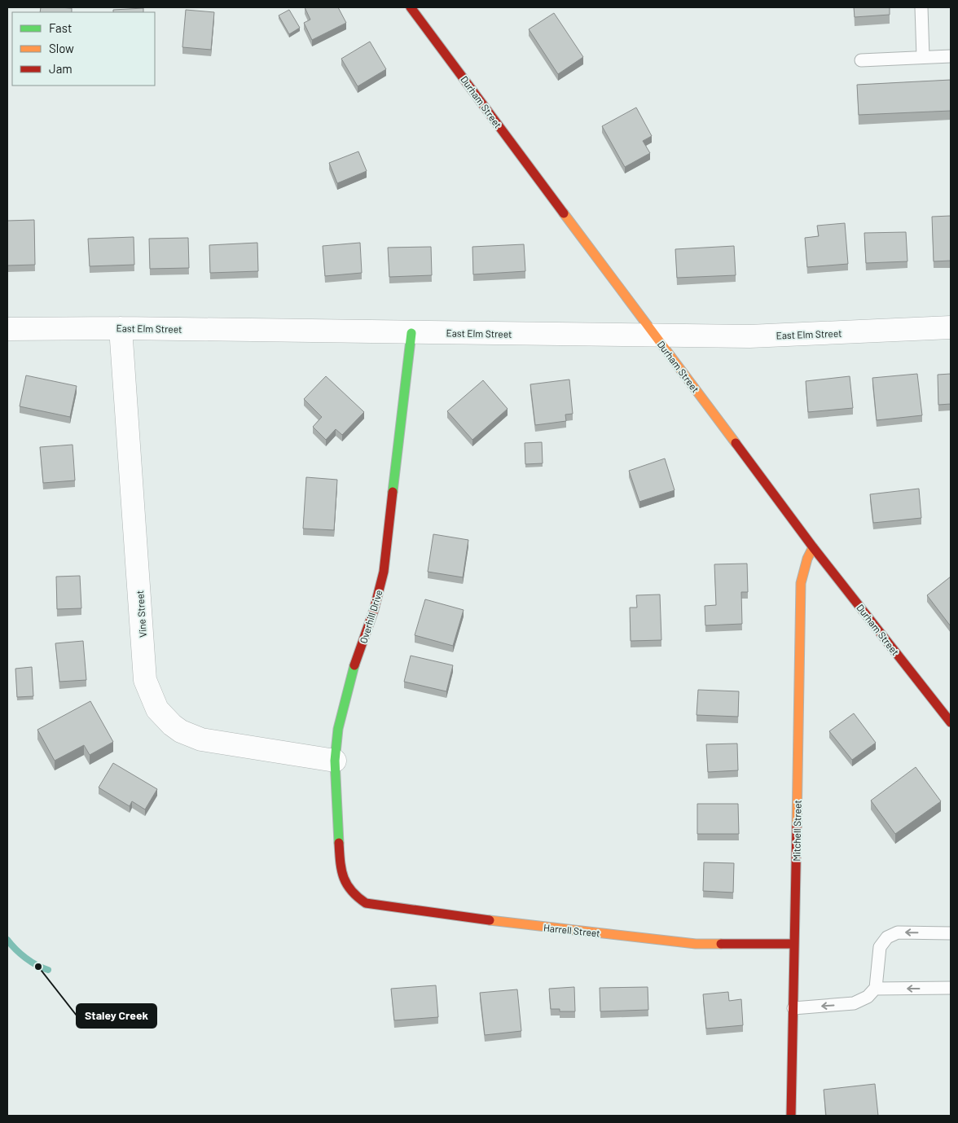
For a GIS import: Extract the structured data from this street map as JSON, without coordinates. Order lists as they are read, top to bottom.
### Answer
{
  "streets": {
    "street": [
      "Durham Street",
      "East Elm Street",
      "Vine Street",
      "Overhill Drive",
      "Mitchell Street",
      "Harrell Street"
    ]
  },
  "crossings": [
    ["Durham Street", "East Elm Street"],
    ["Durham Street", "Mitchell Street"],
    ["East Elm Street", "Vine Street"],
    ["East Elm Street", "Overhill Drive"],
    ["Vine Street", "Overhill Drive"],
    ["Overhill Drive", "Harrell Street"],
    ["Mitchell Street", "Harrell Street"]
  ],
  "places": ["Staley Creek"],
  "legend": ["Fast", "Slow", "Jam"]
}
